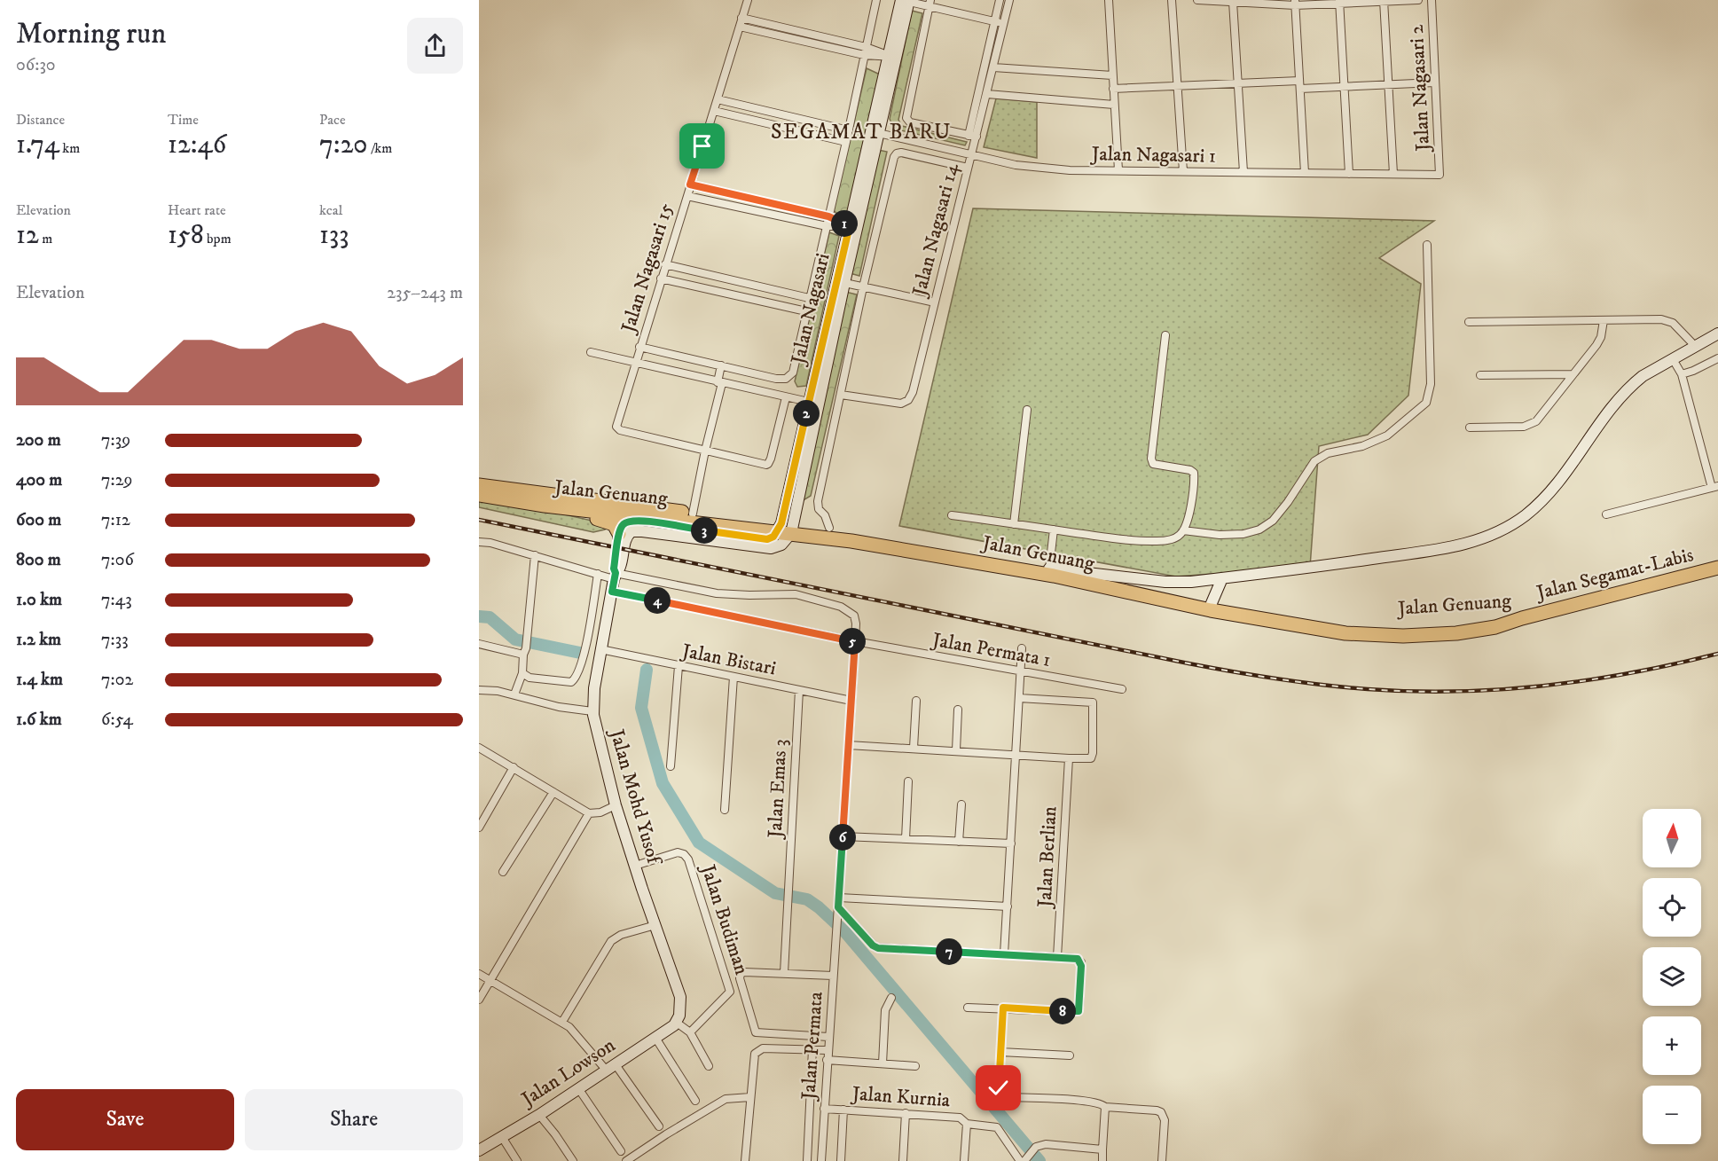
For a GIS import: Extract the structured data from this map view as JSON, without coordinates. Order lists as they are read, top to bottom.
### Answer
{
  "streets": {
    "highway": ["Jalan Genuang", "Jalan Segamat-Labis"],
    "street": [
      "Jalan Nagasari 2",
      "Jalan Nagasari 1",
      "Jalan Nagasari 14",
      "Jalan Nagasari 15",
      "Jalan Nagasari",
      "Jalan Permata 1",
      "Jalan Bistari",
      "Jalan Emas 3",
      "Jalan Mohd Yusof",
      "Jalan Berlian",
      "Jalan Budiman",
      "Jalan Permata",
      "Jalan Lowson",
      "Jalan Kurnia"
    ]
  },
  "crossings": [
    ["Jalan Nagasari 2", "Jalan Nagasari 1"],
    ["Jalan Nagasari 1", "Jalan Nagasari 14"],
    ["Jalan Nagasari 1", "Jalan Nagasari"],
    ["Jalan Nagasari", "Jalan Genuang"],
    ["Jalan Genuang", "Jalan Segamat-Labis"],
    ["Jalan Permata 1", "Jalan Mohd Yusof"],
    ["Jalan Bistari", "Jalan Emas 3"],
    ["Jalan Bistari", "Jalan Mohd Yusof"],
    ["Jalan Mohd Yusof", "Jalan Budiman"],
    ["Jalan Mohd Yusof", "Jalan Lowson"],
    ["Jalan Permata", "Jalan Kurnia"]
  ],
  "districts": ["SEGAMAT BARU"],
  "north": "top",
  "page": {
    "heading": ["Morning run", "06:30"],
    "stats": [
      ["Distance", "1.74 km"],
      ["Time", "12:46"],
      ["Pace", "7:20 /km"],
      ["Elevation", "12 m"],
      ["Heart rate", "158 bpm"],
      ["kcal", "133"]
    ],
    "pins": [
      "1",
      "2",
      "3",
      "4",
      "5",
      "6",
      "7",
      "8"
    ],
    "chart": ["Elevation", "235–243 m"],
    "list": [
      {
        "name": "200 m",
        "note": "7:39"
      },
      {
        "name": "400 m",
        "note": "7:29"
      },
      {
        "name": "600 m",
        "note": "7:12"
      },
      {
        "name": "800 m",
        "note": "7:06"
      },
      {
        "name": "1.0 km",
        "note": "7:43"
      },
      {
        "name": "1.2 km",
        "note": "7:33"
      },
      {
        "name": "1.4 km",
        "note": "7:02"
      },
      {
        "name": "1.6 km",
        "note": "6:54"
      }
    ],
    "map_buttons": ["+", "−"],
    "buttons": ["Save", "Share"]
  }
}
